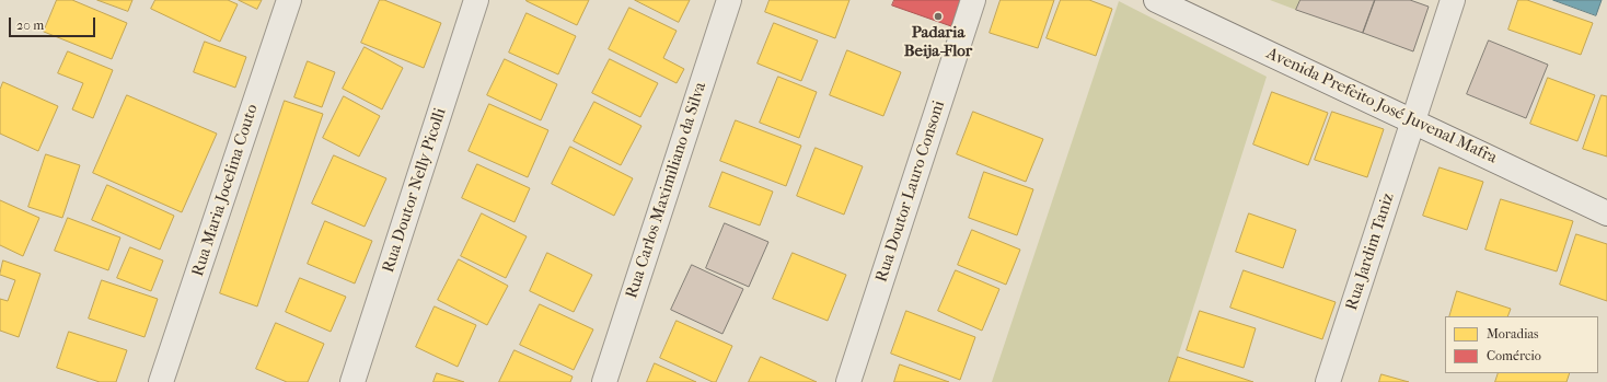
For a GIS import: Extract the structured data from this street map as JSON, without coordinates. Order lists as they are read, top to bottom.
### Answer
{
  "streets": {
    "street": [
      "Avenida Prefeito José Juvenal Mafra",
      "Rua Maria Jocelina Couto",
      "Rua Doutor Nelly Picolli",
      "Rua Carlos Maximiliano da Silva",
      "Rua Doutor Lauro Consoni",
      "Rua Jardim Taniz"
    ]
  },
  "crossings": [
    ["Avenida Prefeito José Juvenal Mafra", "Rua Jardim Taniz"]
  ],
  "places": ["Padaria Beija-Flor"],
  "legend": ["Moradias", "Comércio"],
  "scale_bar": "20 m"
}
